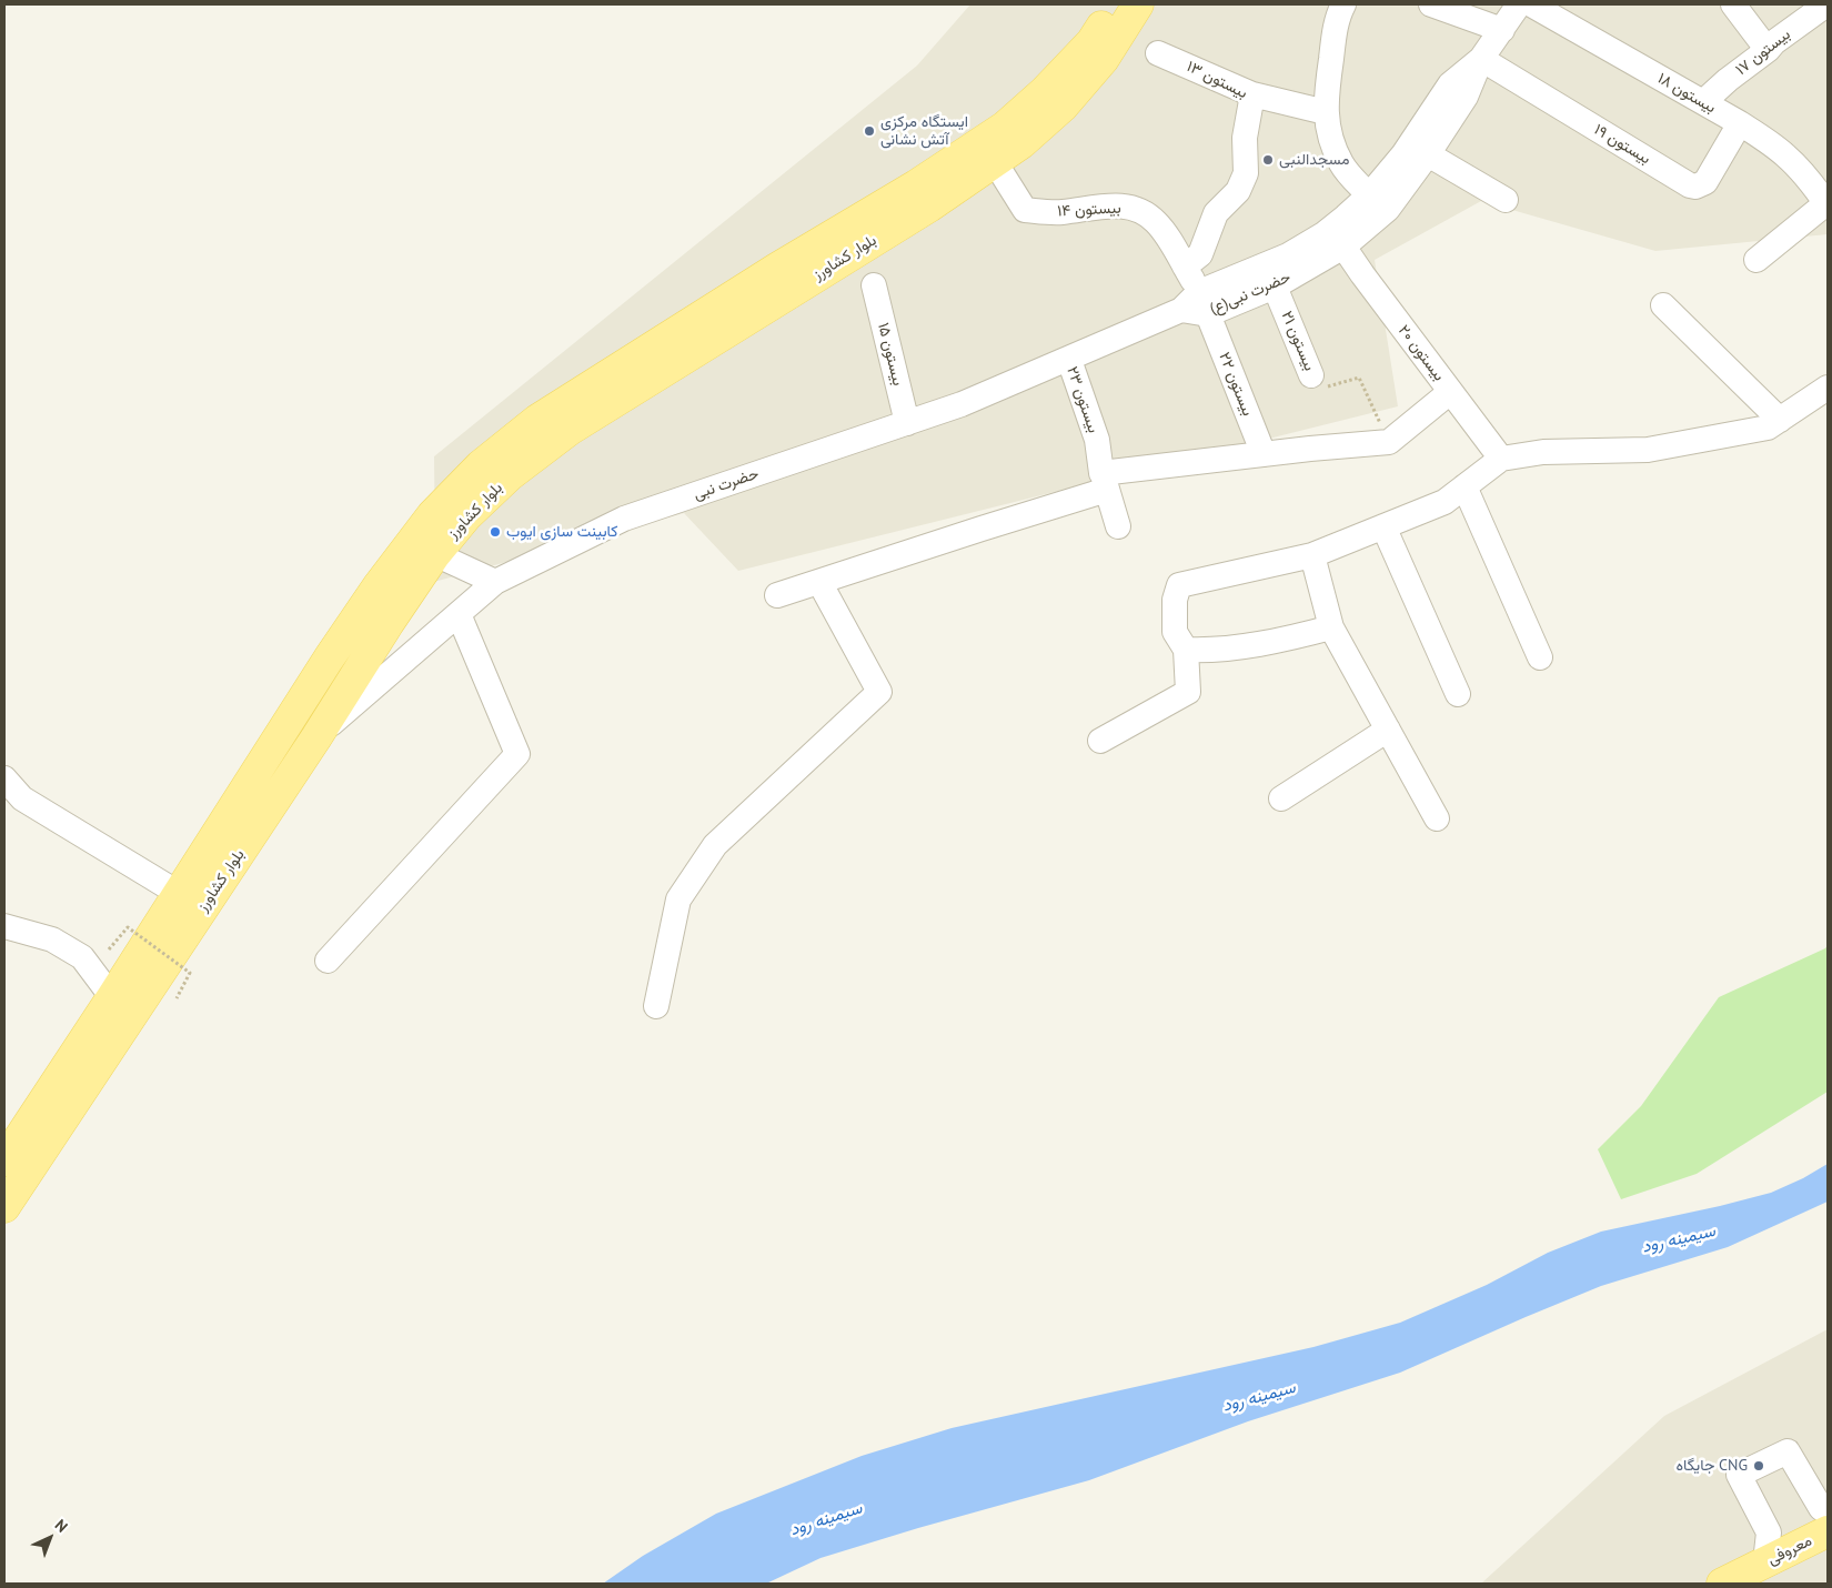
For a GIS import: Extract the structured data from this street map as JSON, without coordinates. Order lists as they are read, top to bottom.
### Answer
{
  "streets": {
    "main road": ["بلوار کشاورز", "معروفی"],
    "street": [
      "بیستون ۱۷",
      "بیستون ۱۳",
      "بیستون ۱۸",
      "بیستون ۱۹",
      "بیستون ۱۴",
      "حضرت نبی(ع)",
      "بیستون ۲۱",
      "بیستون ۲۰",
      "بیستون ۱۵",
      "بیستون ۲۲",
      "بیستون ۲۳",
      "حضرت نبی"
    ]
  },
  "crossings": [
    ["بیستون ۱۷", "بیستون ۱۸"],
    ["بیستون ۱۳", "بیستون ۱۴"],
    ["بیستون ۱۸", "بیستون ۱۹"],
    ["بیستون ۱۹", "حضرت نبی(ع)"],
    ["بیستون ۱۴", "بلوار کشاورز"],
    ["بیستون ۱۴", "حضرت نبی(ع)"],
    ["بیستون ۱۴", "بیستون ۲۲"],
    ["بلوار کشاورز", "حضرت نبی"],
    ["حضرت نبی(ع)", "بیستون ۲۱"],
    ["حضرت نبی(ع)", "بیستون ۲۰"],
    ["حضرت نبی(ع)", "بیستون ۲۲"],
    ["حضرت نبی(ع)", "حضرت نبی"],
    ["بیستون ۱۵", "حضرت نبی"],
    ["بیستون ۲۳", "حضرت نبی"]
  ],
  "water": ["سیمینه رود"],
  "places": [
    "ایستگاه مرکزی آتش نشانی",
    "مسجدالنبی",
    "کابینت سازی ایوب",
    "جایگاه CNG"
  ],
  "north": "top right"
}
